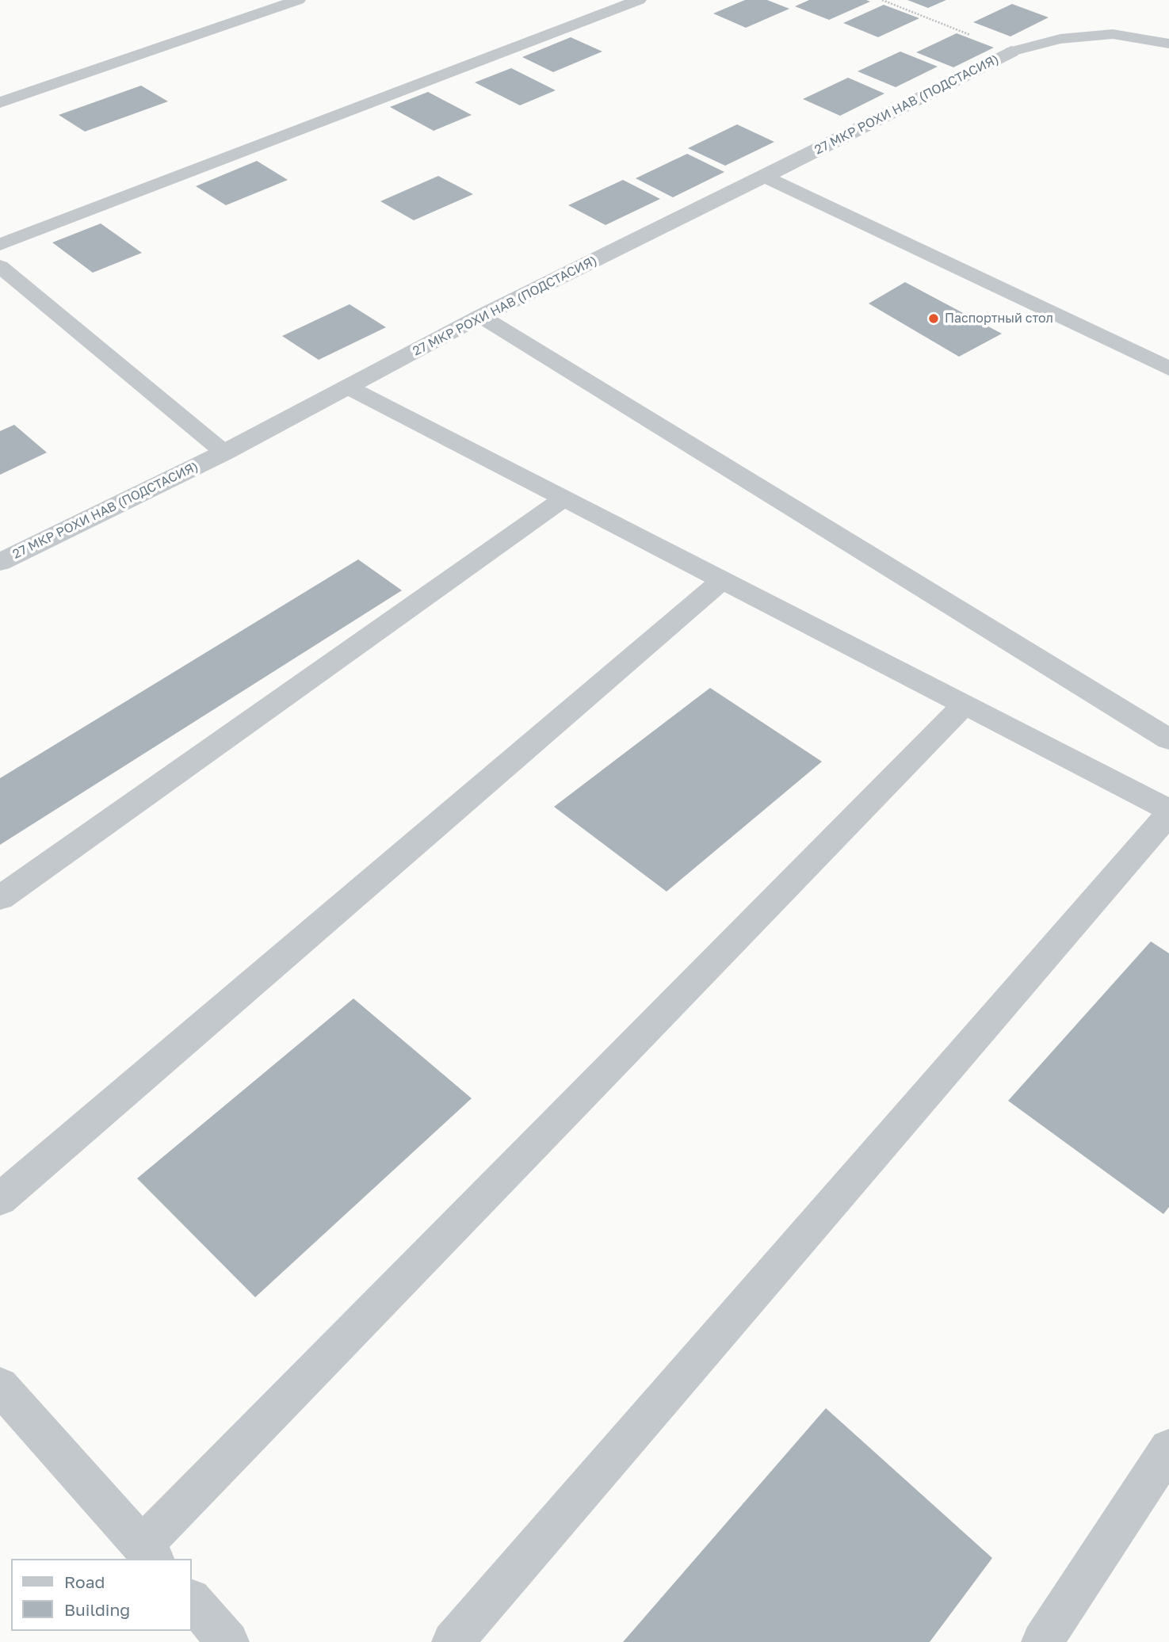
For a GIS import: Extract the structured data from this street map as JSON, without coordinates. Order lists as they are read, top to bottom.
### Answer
{
  "streets": {
    "street": ["27 МКР РОХИ НАВ (ПОДСТАСИЯ)"]
  },
  "places": ["Паспортный стол"],
  "legend": ["Road", "Building"]
}
